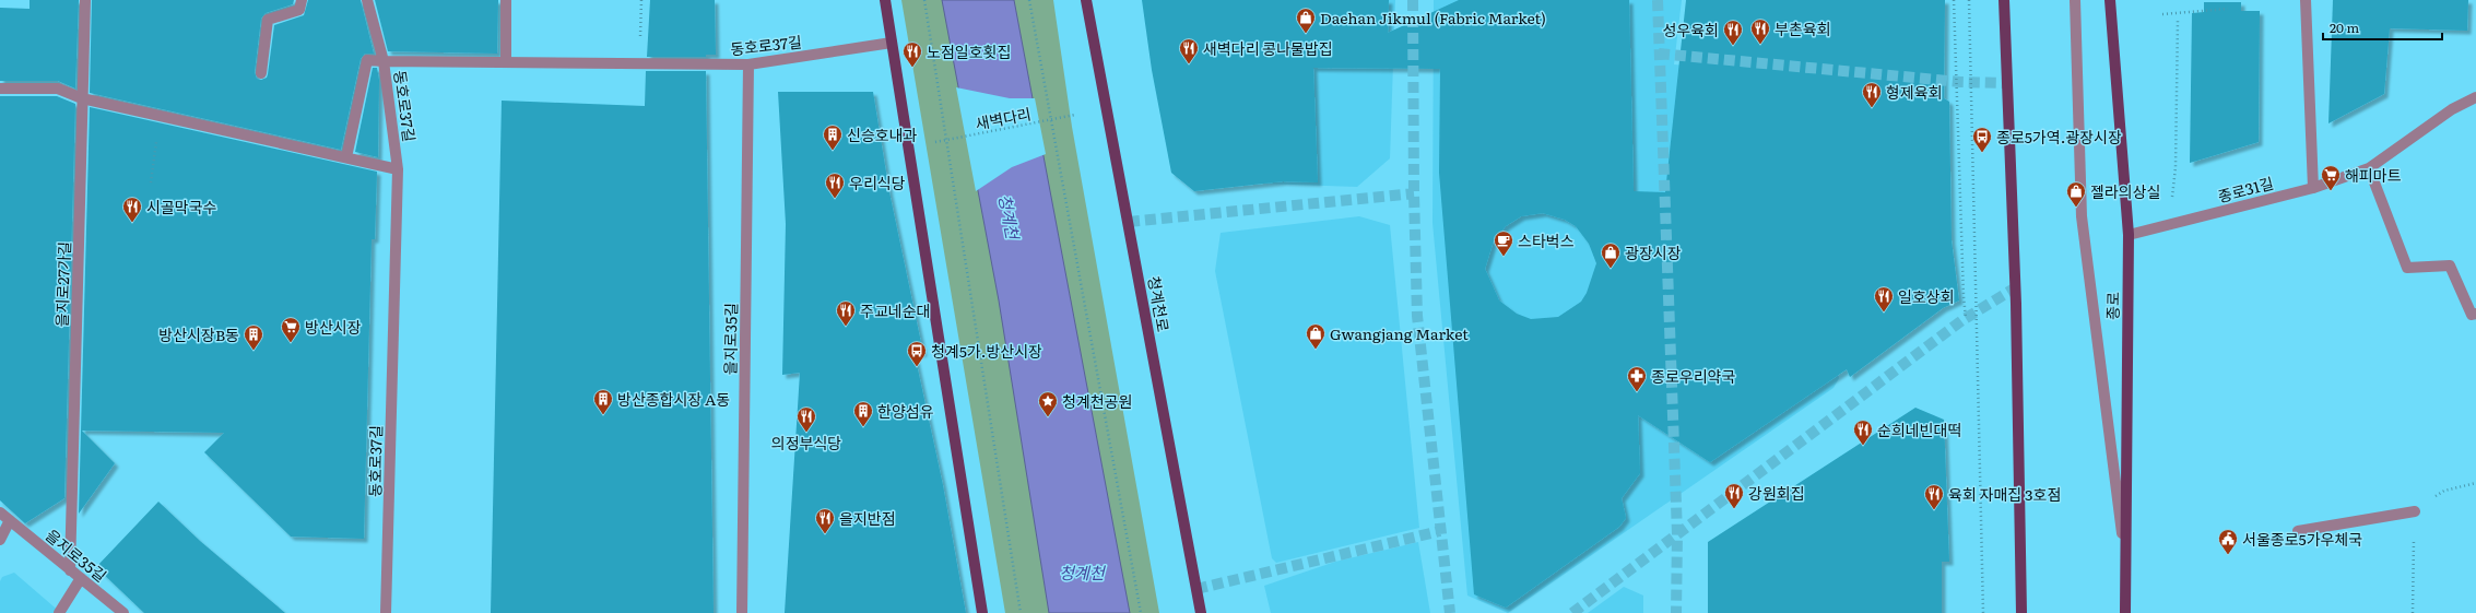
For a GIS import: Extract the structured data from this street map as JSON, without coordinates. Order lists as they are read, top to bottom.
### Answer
{
  "streets": {
    "main road": ["청계천로", "종로"],
    "street": [
      "동호로37길",
      "종로31길",
      "을지로27가길",
      "을지로35길"
    ],
    "path": ["새벽다리"]
  },
  "crossings": [
    ["동호로37길", "을지로35길"],
    ["종로31길", "종로"],
    ["을지로27가길", "을지로35길"]
  ],
  "water": ["청계천"],
  "places": {
    "shop": [
      "Daehan Jikmul (Fabric Market)",
      "젤라의상실",
      "광장시장",
      "Gwangjang Market"
    ],
    "restaurant": [
      "부촌육회",
      "성우육회",
      "새벽다리 콩나물밥집",
      "노점일호횟집",
      "형제육회",
      "우리식당",
      "시골막국수",
      "일호상회",
      "주교네순대",
      "의정부식당",
      "순희네빈대떡",
      "강원회집",
      "육회 자매집 3호점",
      "을지반점"
    ],
    "building": [
      "신승호내과",
      "방산시장B동",
      "방산종합시장 A동",
      "한양섬유"
    ],
    "bus stop": ["종로5가역.광장시장", "청계5가.방산시장"],
    "supermarket": ["해피마트", "방산시장"],
    "cafe": ["스타벅스"],
    "pharmacy": ["종로우리약국"],
    "place": ["청계천공원"],
    "public building": ["서울종로5가우체국"]
  },
  "scale_bar": "20 m"
}
